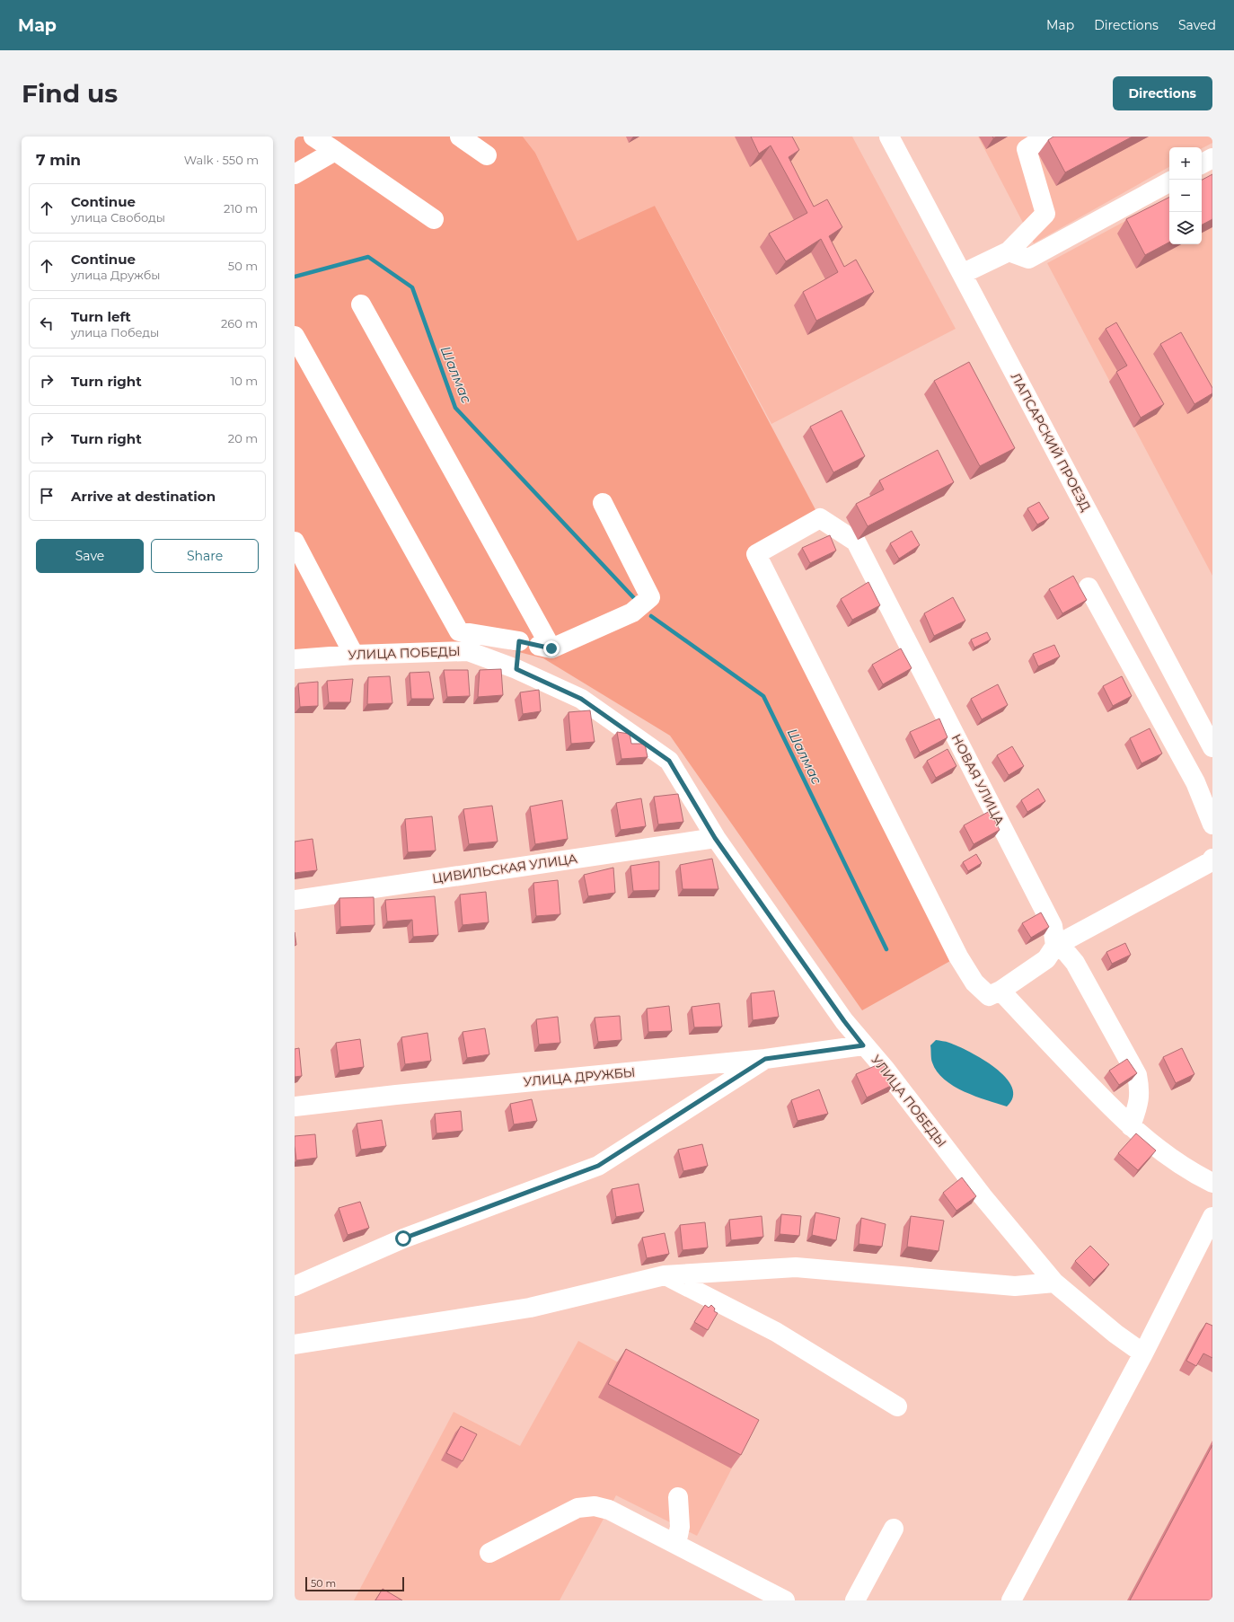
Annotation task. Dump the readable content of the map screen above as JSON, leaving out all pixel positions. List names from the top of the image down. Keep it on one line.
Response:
{"streets":{"street":["ЛАПСАРСКИЙ ПРОЕЗД","УЛИЦА ПОБЕДЫ","НОВАЯ УЛИЦА","ЦИВИЛЬСКАЯ УЛИЦА","УЛИЦА ДРУЖБЫ"]},"crossings":[["УЛИЦА ПОБЕДЫ","ЦИВИЛЬСКАЯ УЛИЦА"],["УЛИЦА ПОБЕДЫ","УЛИЦА ДРУЖБЫ"]],"water":["Шалмас"],"scale_bar":"50 m","page":{"header":"Map","nav":["Map","Directions","Saved"],"buttons":["Directions",["Save","Share"]],"title":"Find us","heading":["7 min","Walk · 550 m"],"map_buttons":["+","−"],"list":[["Continue","улица Свободы","210 m"],["Continue","улица Дружбы","50 m"],["Turn left","улица Победы","260 m"],["Turn right","10 m"],["Turn right","20 m"],"Arrive at destination"],"scale":"50 m"}}
